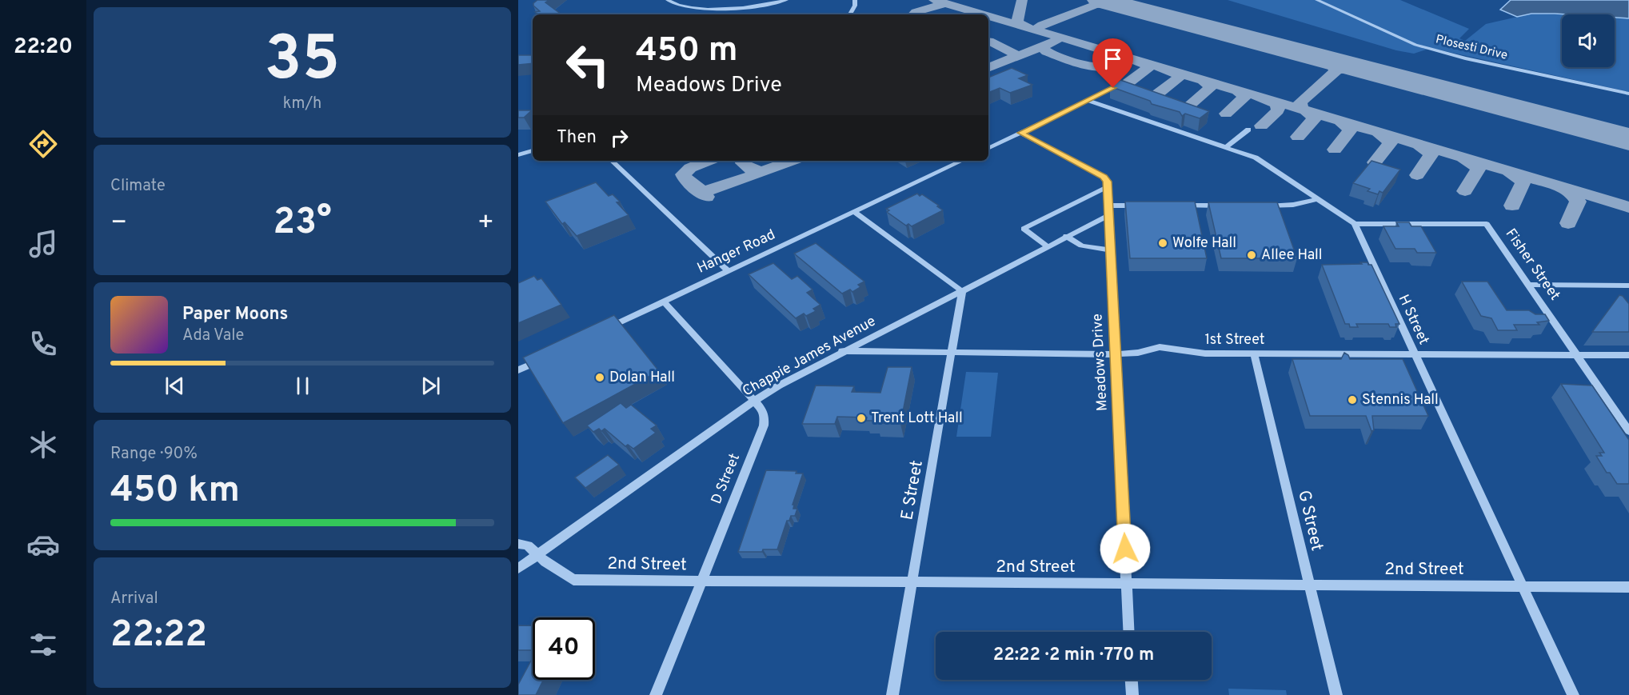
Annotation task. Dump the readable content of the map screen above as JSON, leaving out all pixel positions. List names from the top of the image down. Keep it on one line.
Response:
{"streets":{"street":["Plosesti Drive","Hanger Road","Fisher Street","H Street","1st Street","Chappie James Avenue","Meadows Drive","D Street","E Street","G Street","2nd Street"]},"crossings":[["Hanger Road","D Street"],["Fisher Street","H Street"],["Fisher Street","1st Street"],["H Street","1st Street"],["H Street","2nd Street"],["1st Street","Chappie James Avenue"],["1st Street","Meadows Drive"],["1st Street","E Street"],["1st Street","G Street"],["Chappie James Avenue","Meadows Drive"],["Chappie James Avenue","D Street"],["Chappie James Avenue","E Street"],["Chappie James Avenue","2nd Street"],["Meadows Drive","2nd Street"],["D Street","2nd Street"],["E Street","2nd Street"],["G Street","2nd Street"]],"places":["Wolfe Hall","Allee Hall","Dolan Hall","Stennis Hall","Trent Lott Hall"],"page":{"tabs":"22:20","tile":[["35","km/h"],"Climate",["Range · 90%","450 km"],["Arrival","22:22"]],"turn":["450 m","Meadows Drive"],"then":"Then","heat":["−","23°","+"],"song":["Paper Moons","Ada Vale"],"limit":"40","trip":"22:22 · 2 min · 770 m"}}
